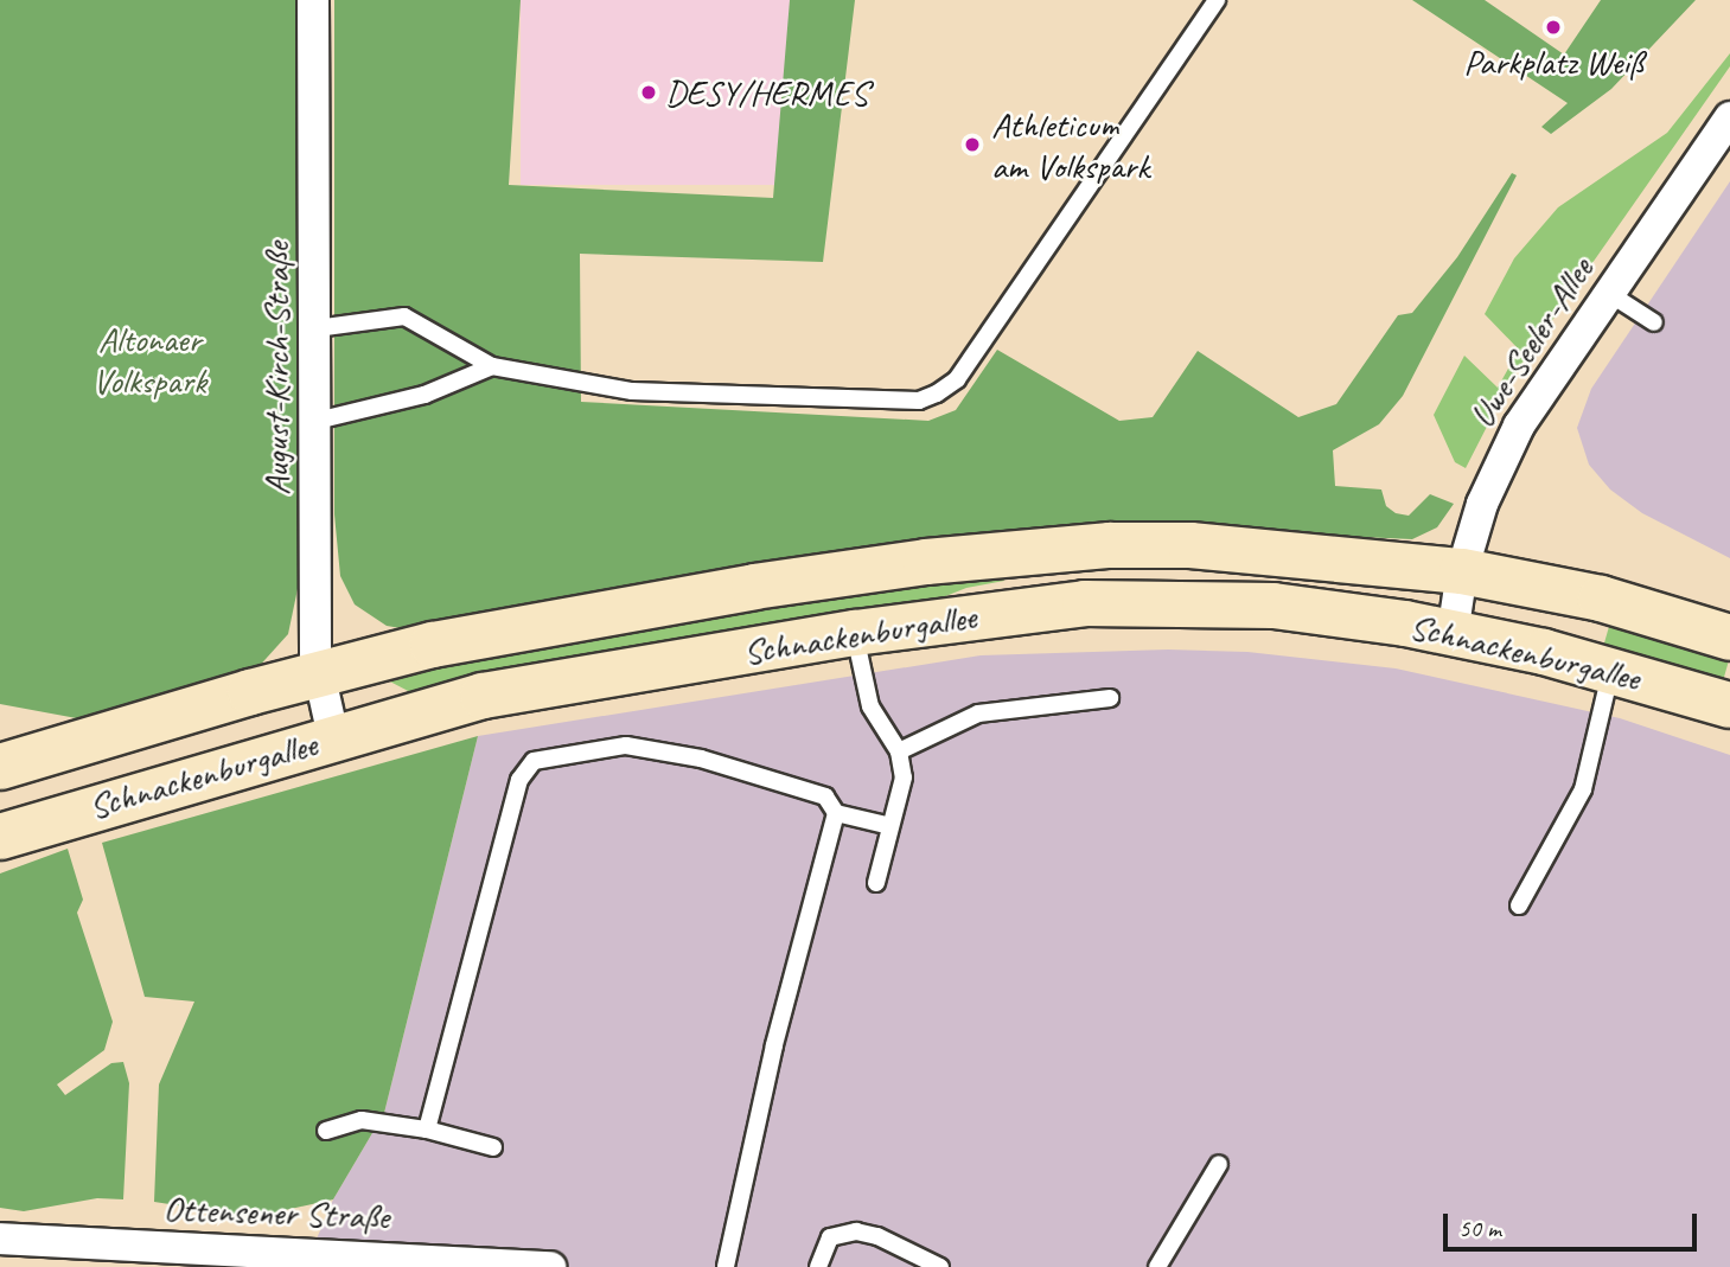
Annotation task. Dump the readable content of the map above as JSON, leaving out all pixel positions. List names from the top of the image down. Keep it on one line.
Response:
{"streets":{"main road":["Schnackenburgallee"],"street":["Uwe-Seeler-Allee","August-Kirch-Straße","Ottensener Straße"]},"crossings":[["Uwe-Seeler-Allee","Schnackenburgallee"],["August-Kirch-Straße","Schnackenburgallee"]],"parks":["Altonaer Volkspark"],"places":["Parkplatz Weiß","DESY/HERMES","Athleticum am Volkspark"],"scale_bar":"50 m"}
